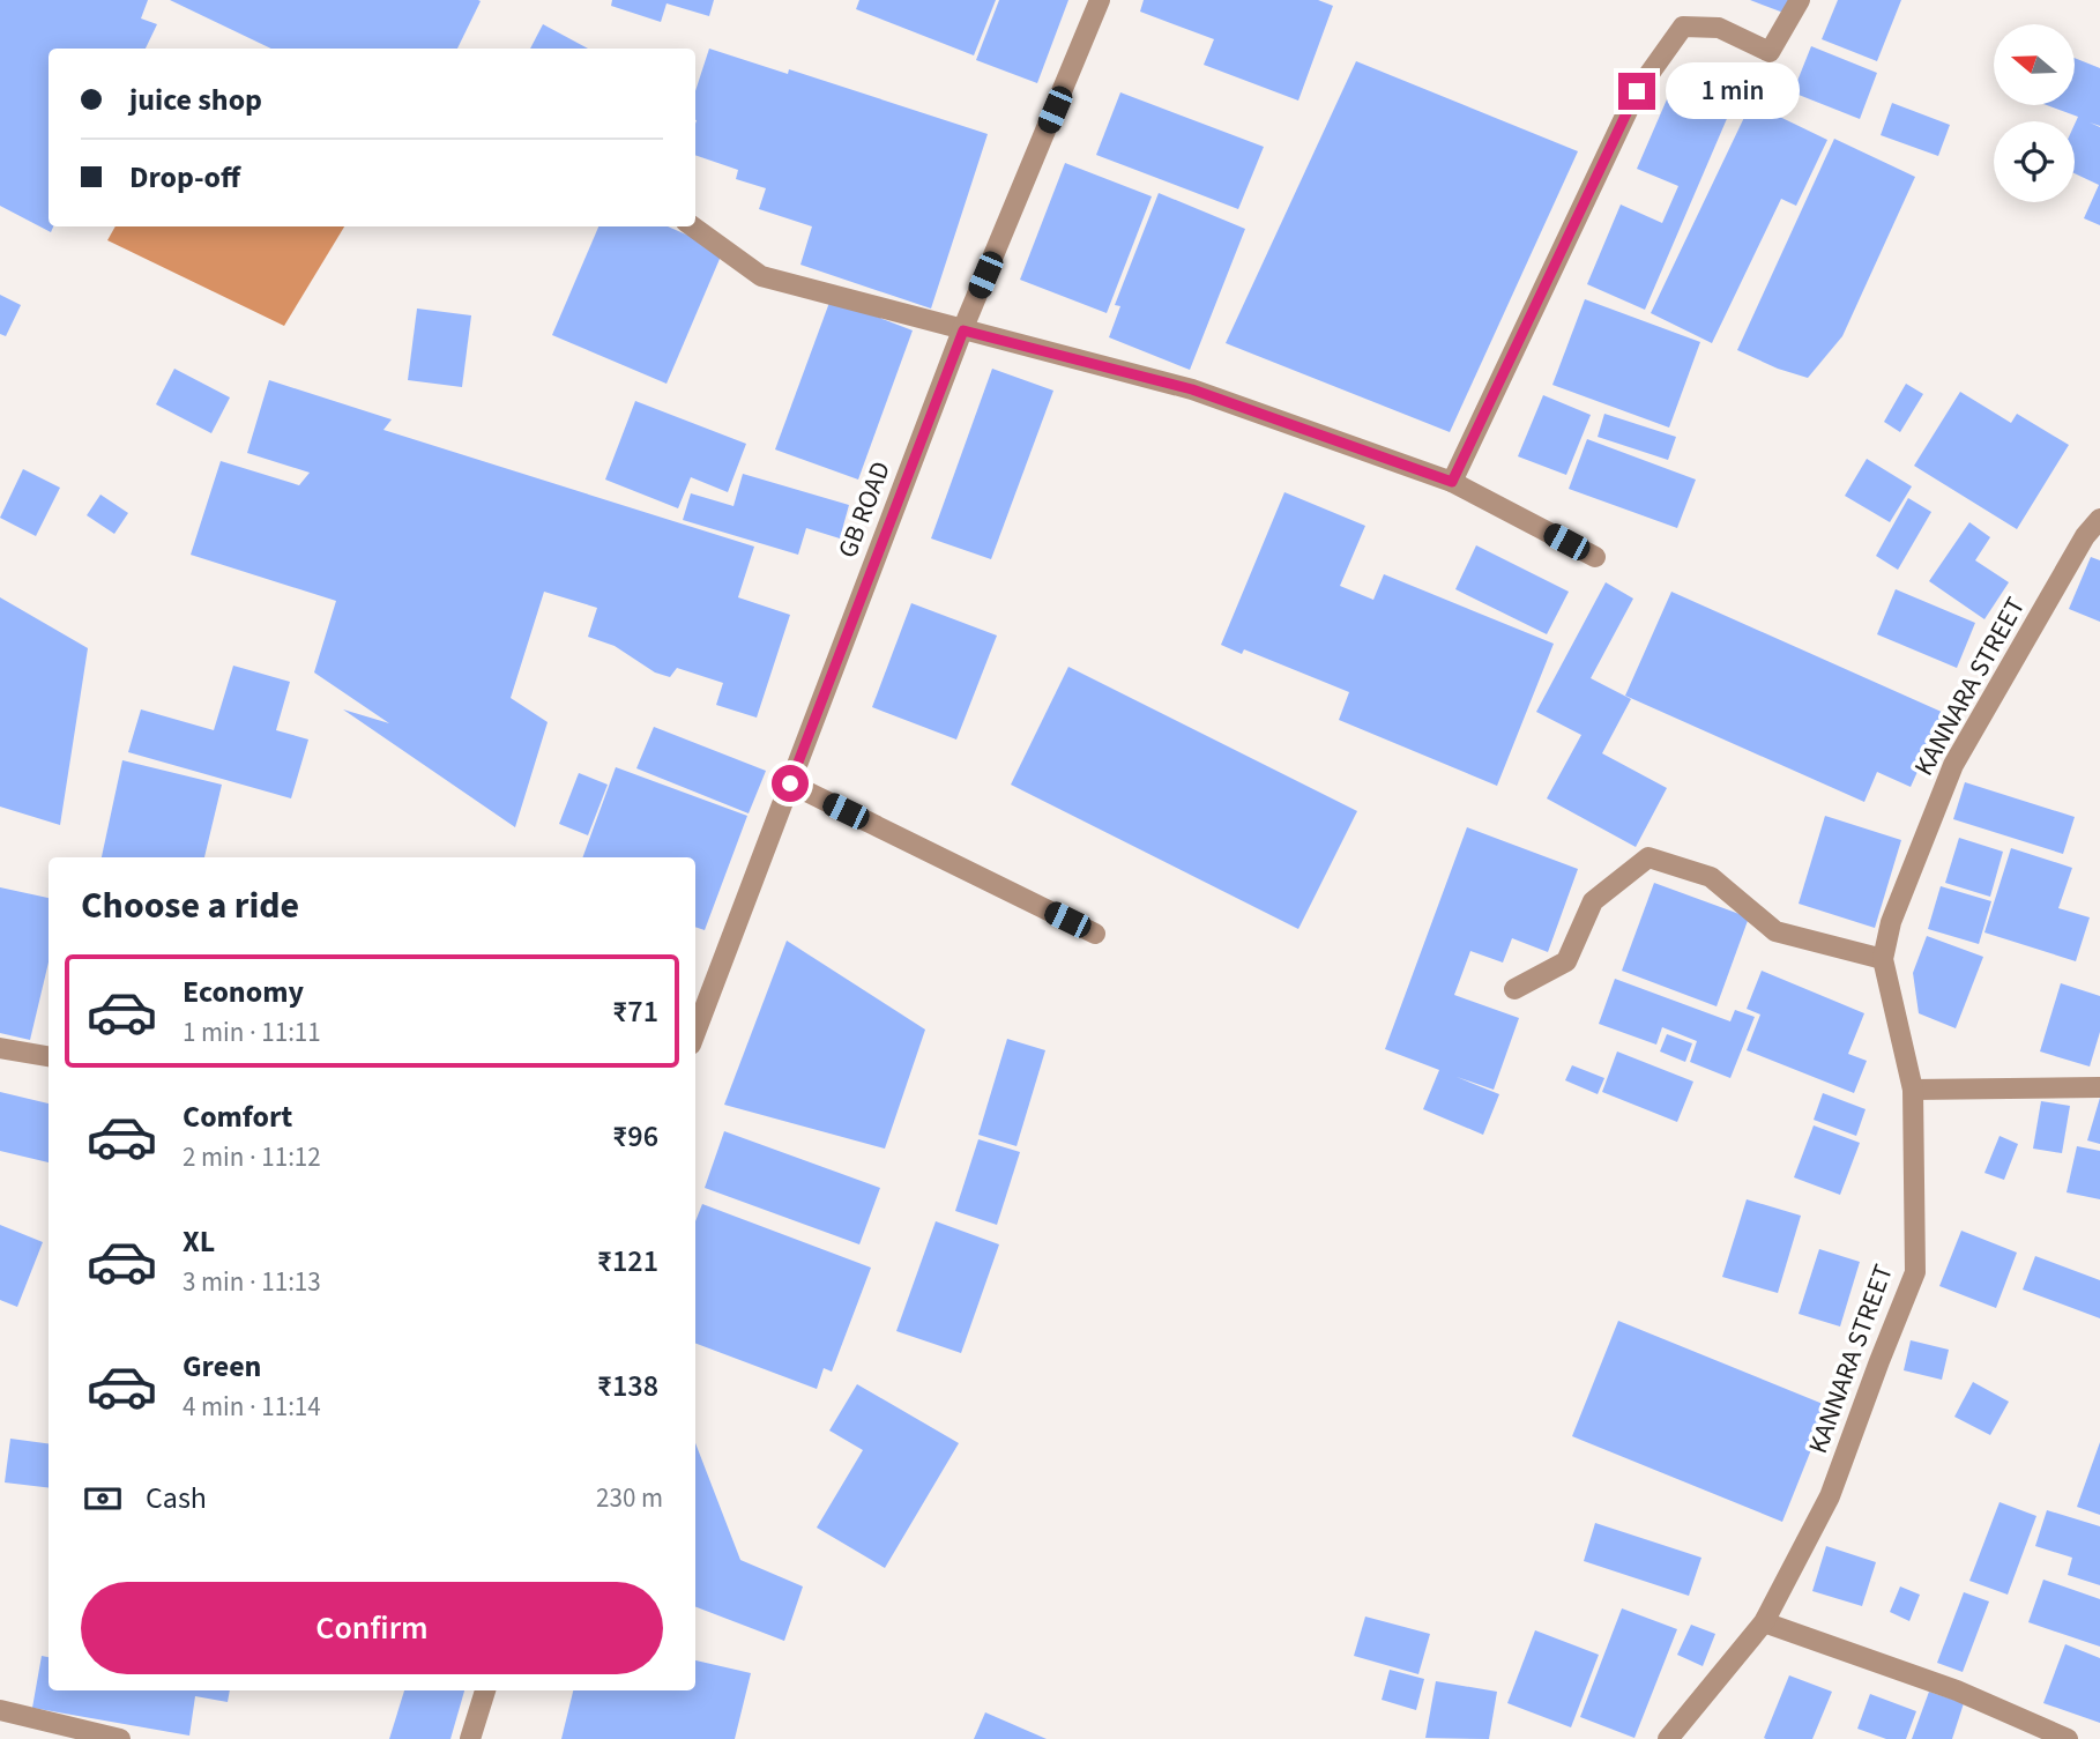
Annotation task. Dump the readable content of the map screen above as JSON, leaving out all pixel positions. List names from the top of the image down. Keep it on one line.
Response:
{"streets":{"street":["GB ROAD","KANNARA STREET"]},"north":"left","page":{"banner":["juice shop","Drop-off"],"bubble":"1 min","heading":"Choose a ride","list":[{"name":"Economy","note":"1 min · 11:11","value":"₹71"},{"name":"Comfort","note":"2 min · 11:12","value":"₹96"},{"name":"XL","note":"3 min · 11:13","value":"₹121"},{"name":"Green","note":"4 min · 11:14","value":"₹138"}],"pay":["Cash","230 m"],"buttons":"Confirm"}}
